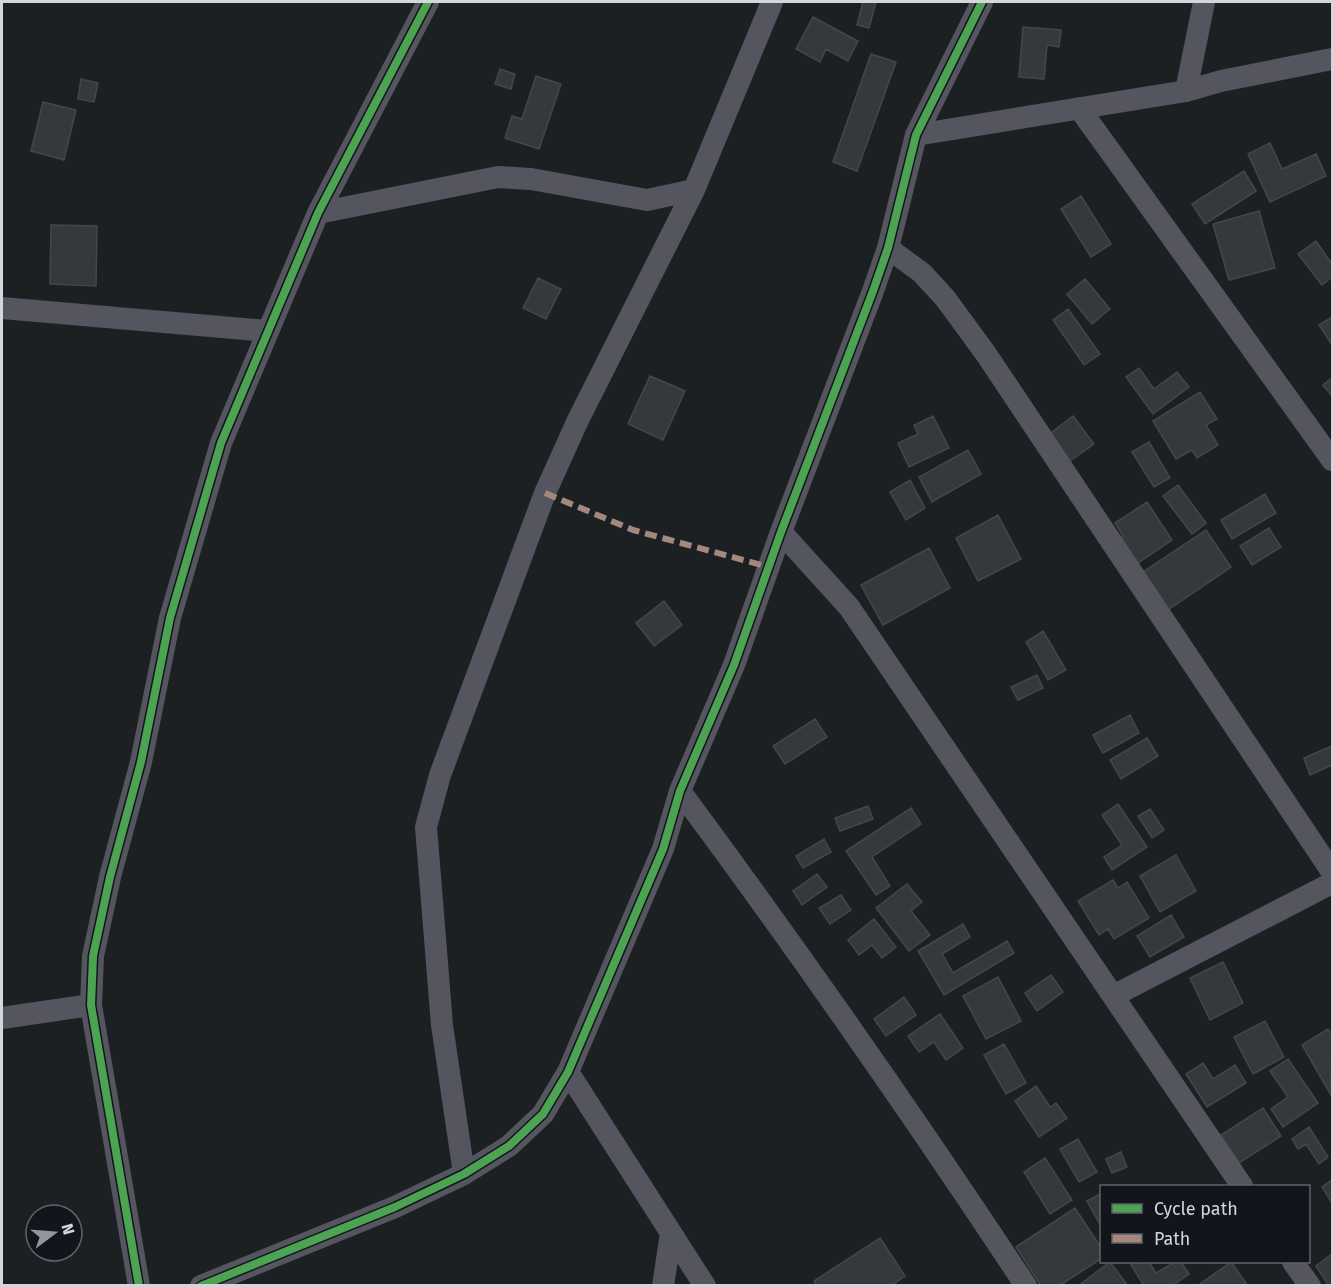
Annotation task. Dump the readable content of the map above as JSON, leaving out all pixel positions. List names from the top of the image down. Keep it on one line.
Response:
{"legend":["Cycle path","Path"],"north":"right"}
